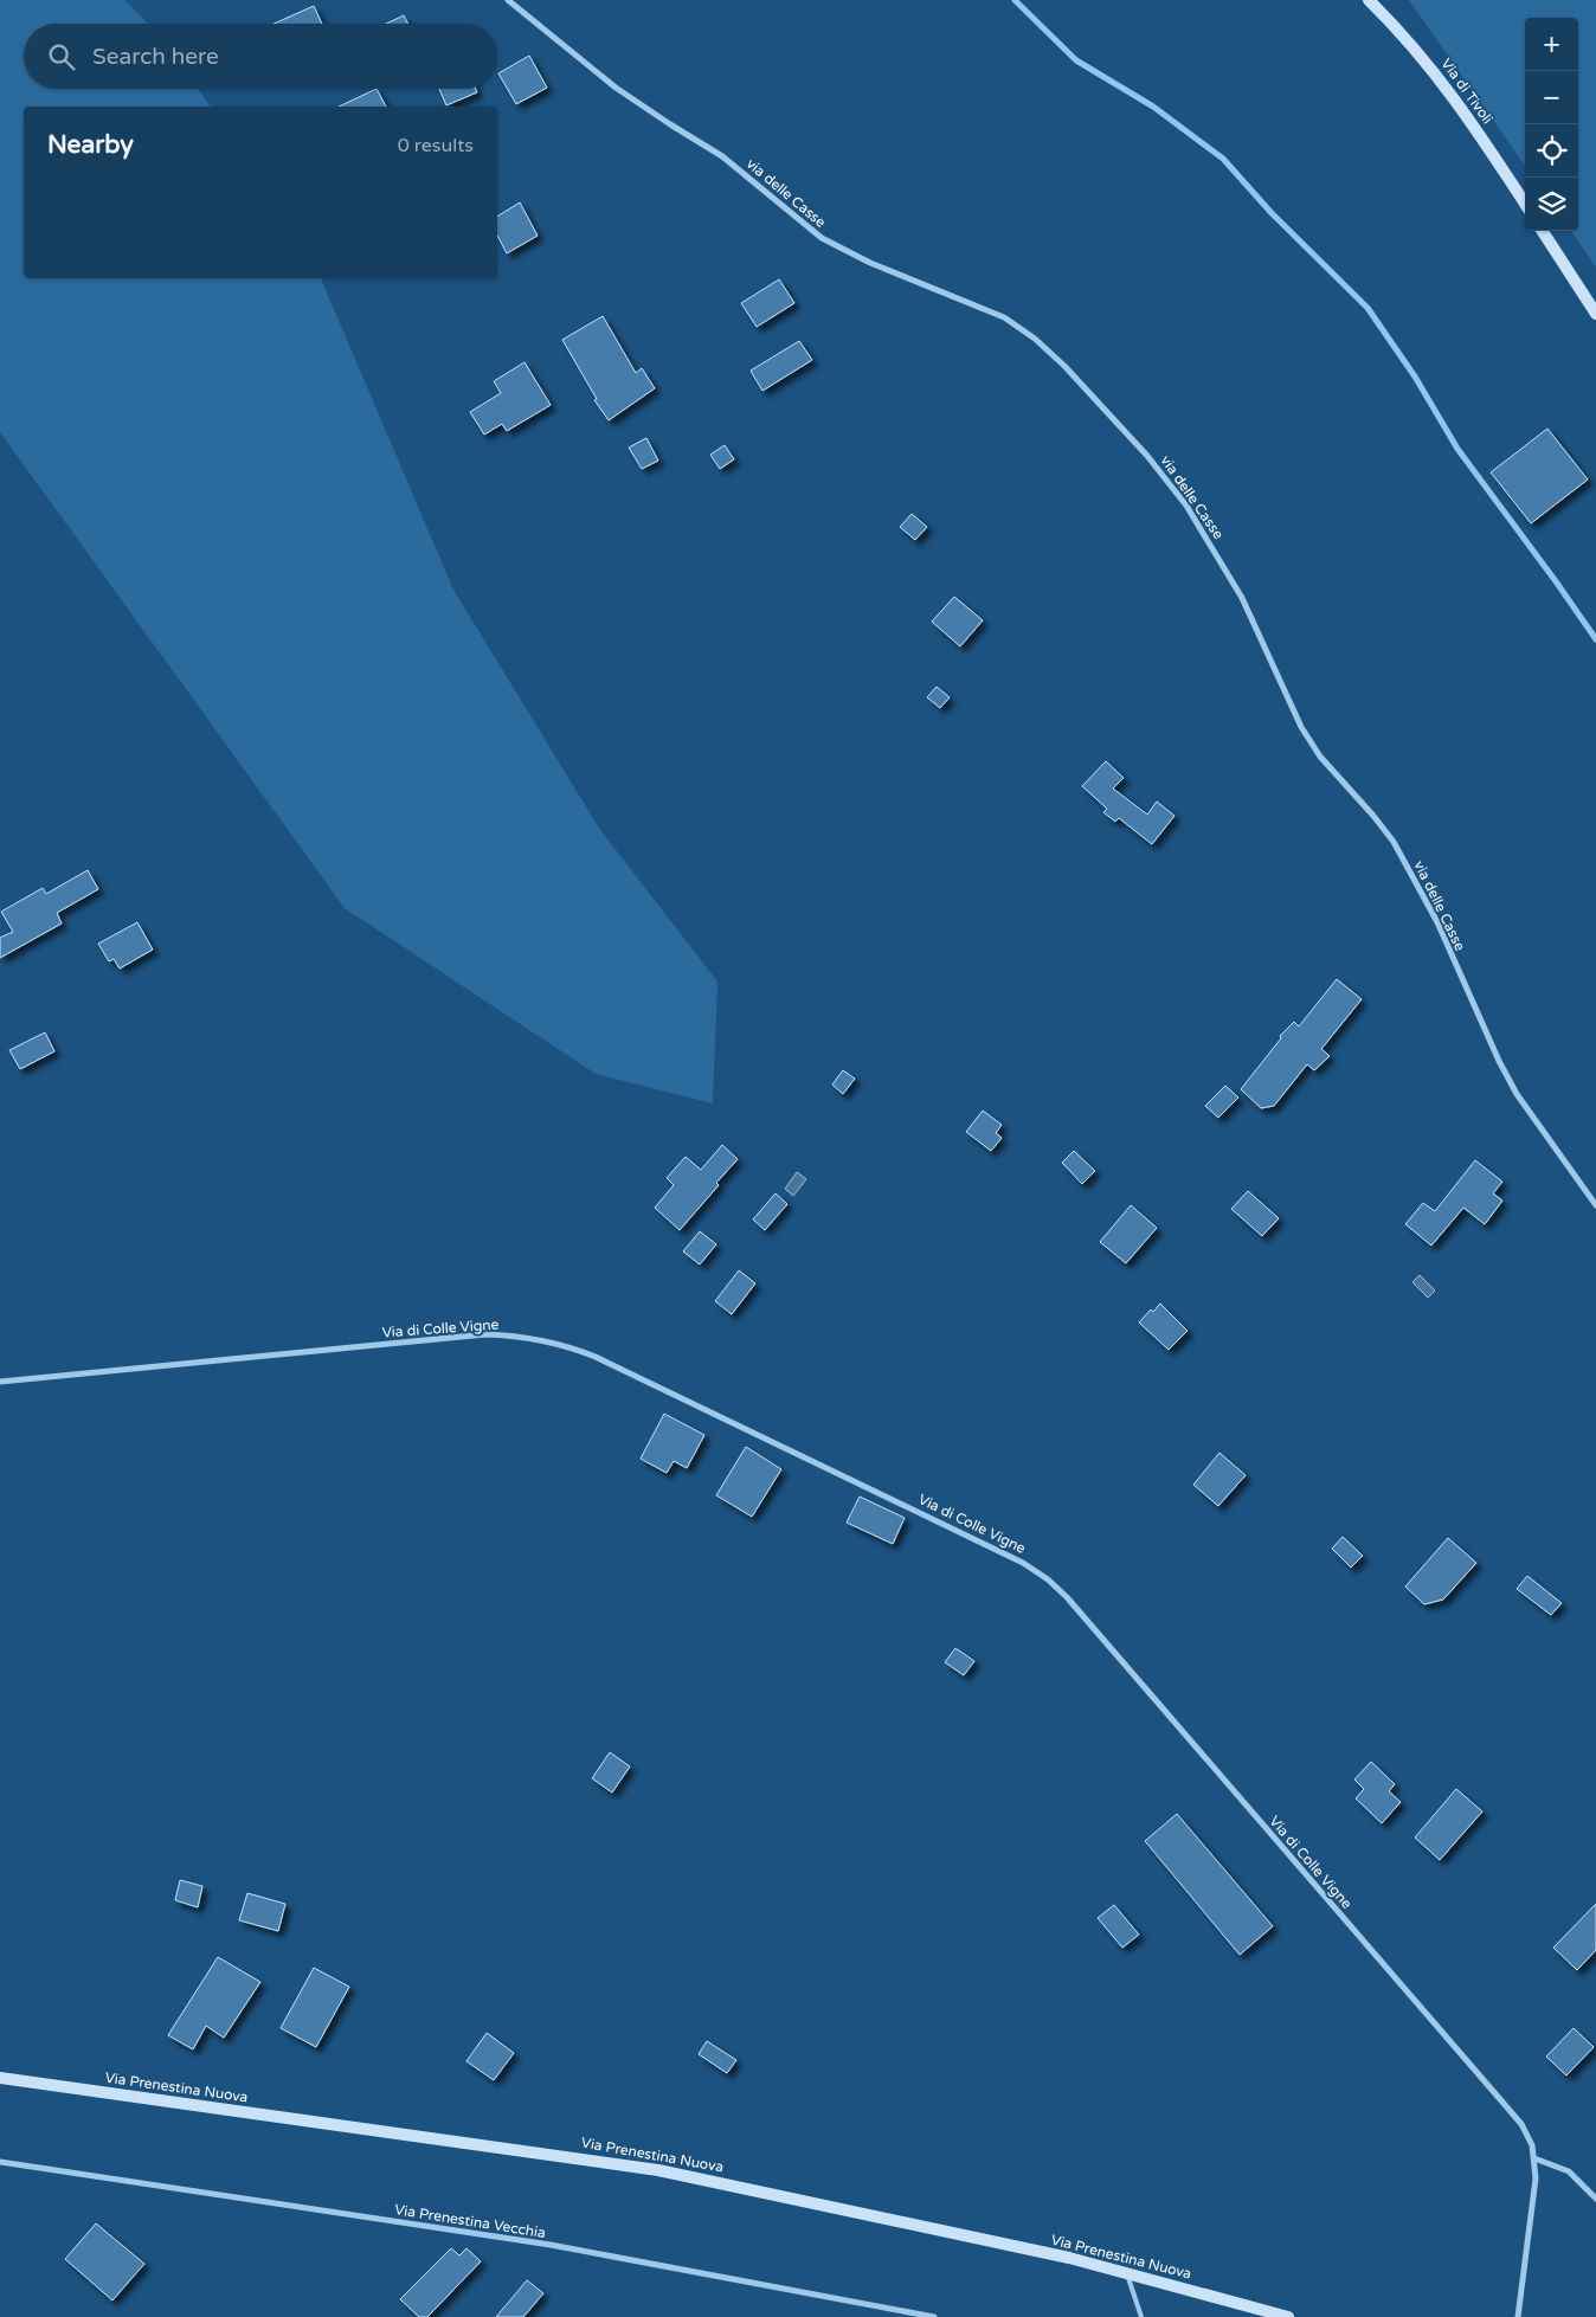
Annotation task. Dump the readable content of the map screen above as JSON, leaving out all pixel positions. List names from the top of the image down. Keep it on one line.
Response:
{"streets":{"main road":["Via di Tivoli","Via Prenestina Nuova"],"street":["via delle Casse","Via di Colle Vigne","Via Prenestina Vecchia"]},"page":{"map_buttons":["+","−"],"search":"Search here","heading":["Nearby","0 results"]}}
